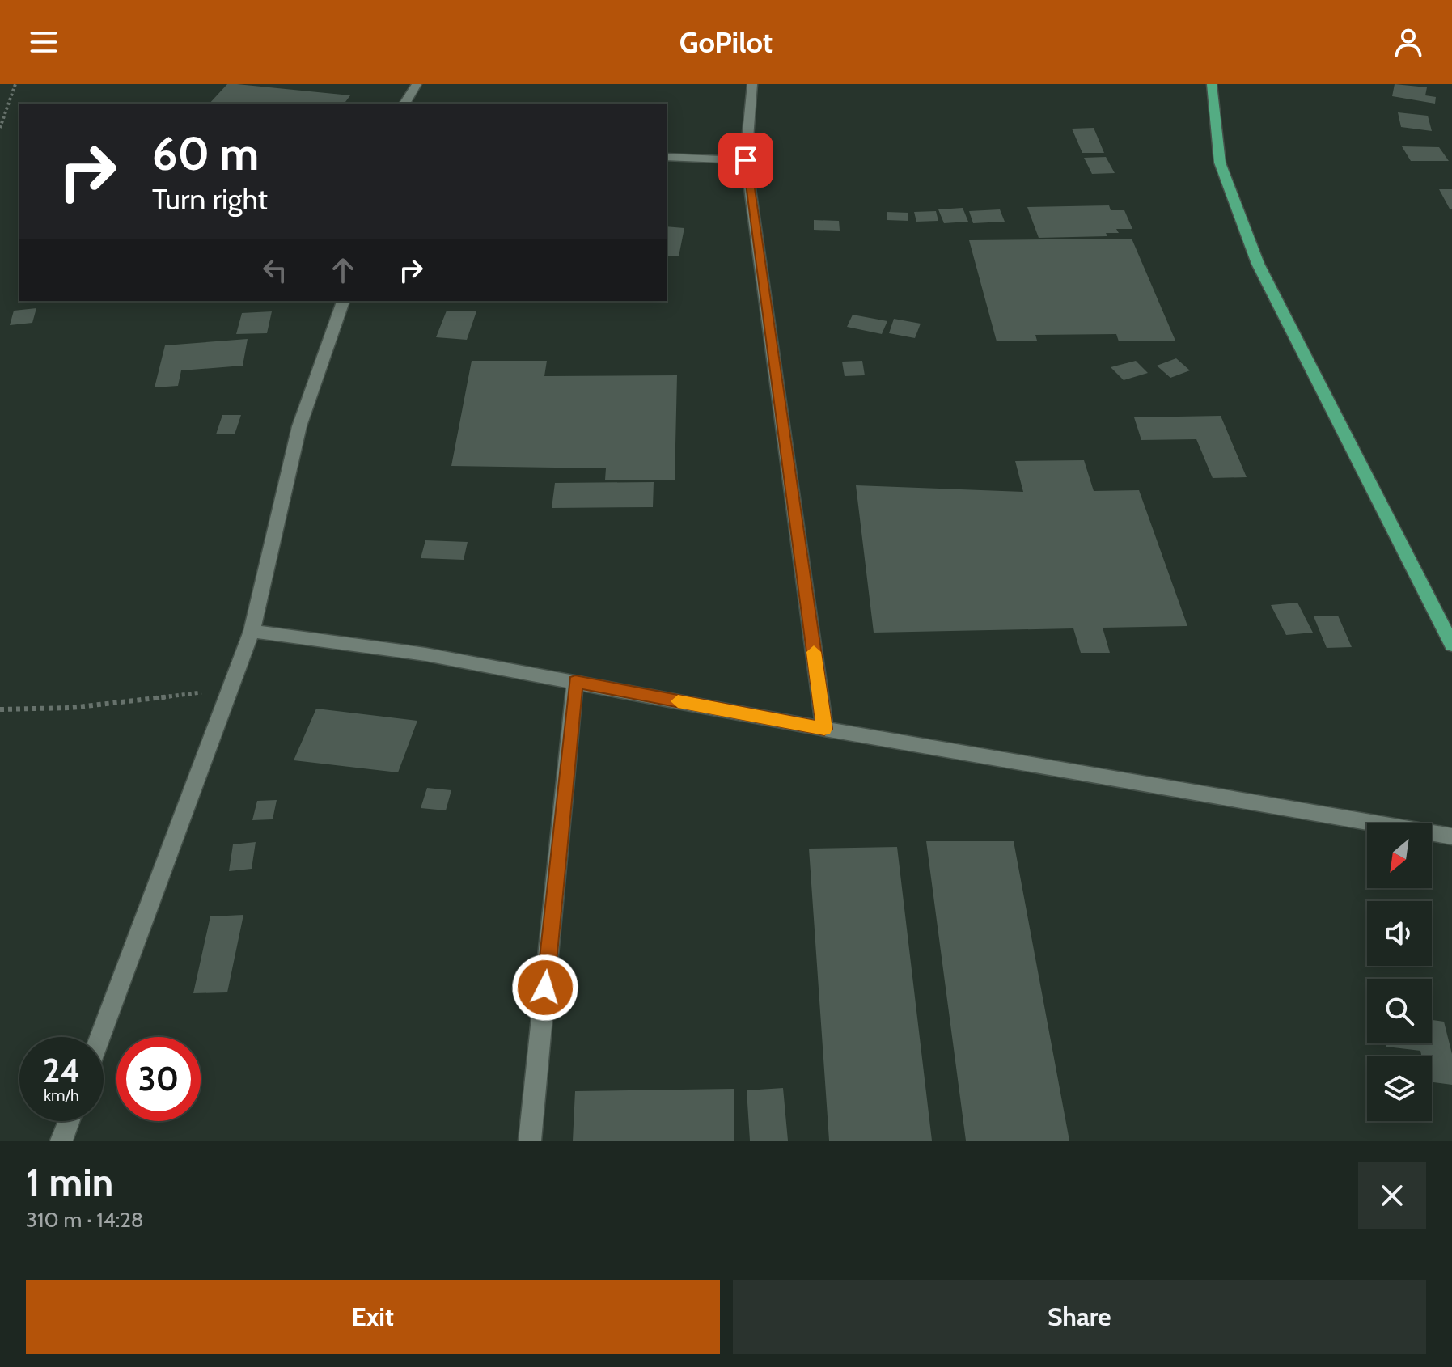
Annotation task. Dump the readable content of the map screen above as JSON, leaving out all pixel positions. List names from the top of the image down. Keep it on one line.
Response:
{"north":"bottom left","page":{"header":"GoPilot","turn":["60 m","Turn right"],"speed":"24 km/h","limit":"30","heading":["1 min","310 m · 14:28"],"buttons":["Exit","Share"]}}
